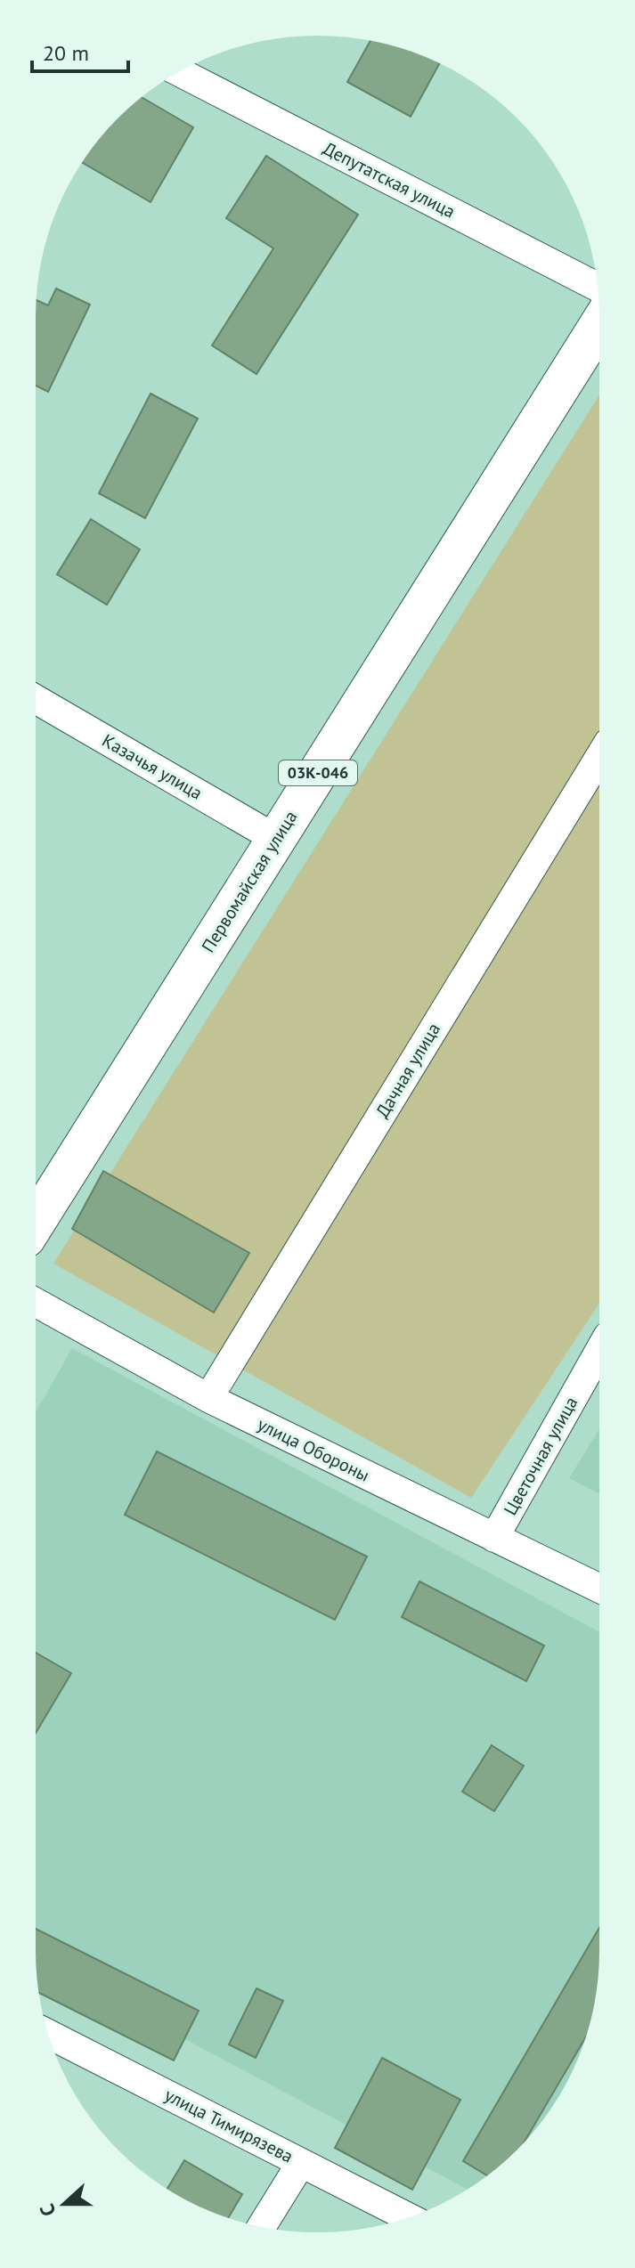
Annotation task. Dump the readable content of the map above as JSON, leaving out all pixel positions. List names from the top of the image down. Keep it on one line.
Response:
{"streets":{"main road":["03К-046","Первомайская улица"],"street":["Депутатская улица","Казачья улица","Дачная улица","улица Обороны","Цветочная улица","улица Тимирязева"]},"crossings":[["Казачья улица","Первомайская улица"],["Дачная улица","улица Обороны"],["улица Обороны","Цветочная улица"]],"scale_bar":"20 m","north":"left"}
